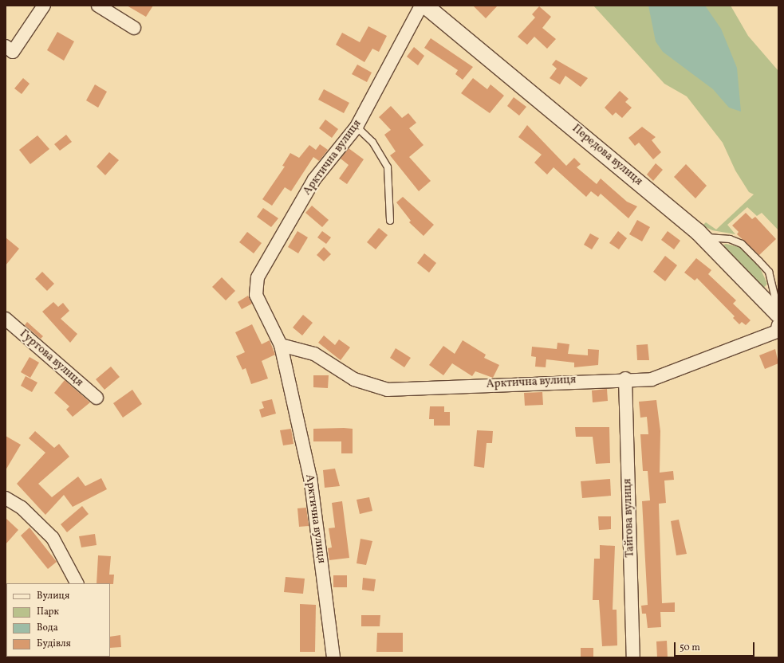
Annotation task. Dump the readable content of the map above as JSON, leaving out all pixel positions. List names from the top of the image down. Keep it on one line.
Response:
{"streets":{"street":["Передова вулиця","Арктична вулиця","Гуртова вулиця","Тайгова вулиця"]},"crossings":[["Арктична вулиця","Тайгова вулиця"]],"legend":["Вулиця","Парк","Вода","Будівля"],"scale_bar":"50 m"}
